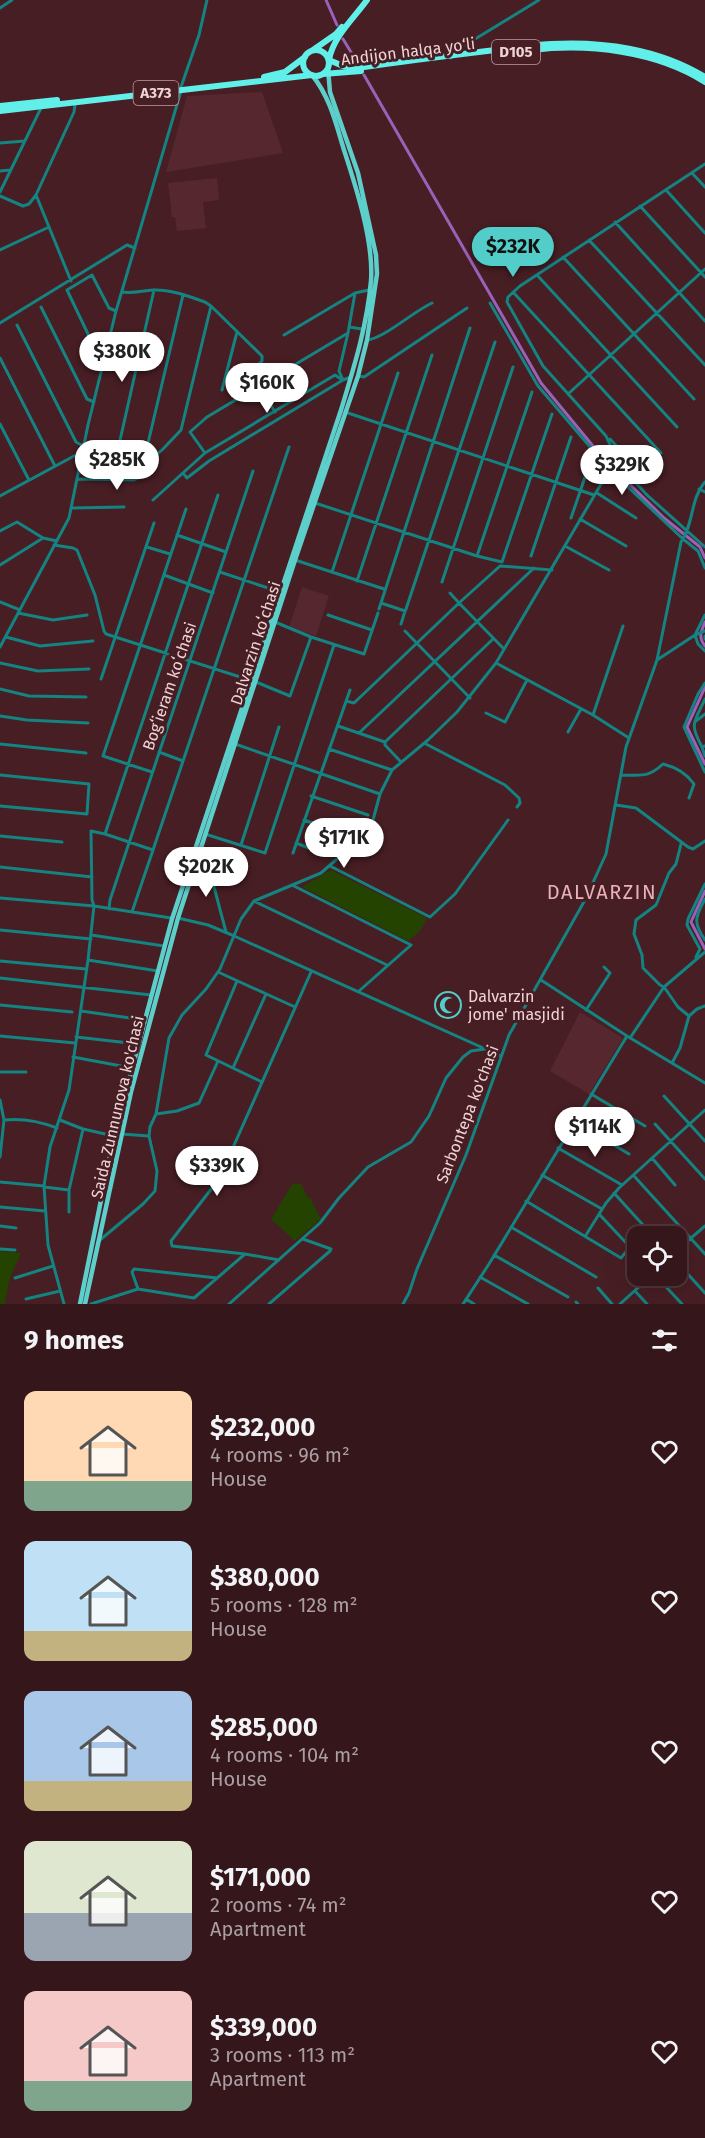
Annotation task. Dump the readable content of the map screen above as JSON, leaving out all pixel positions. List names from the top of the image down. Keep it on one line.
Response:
{"streets":{"highway":["Andijon halqa yo‘li","D105","A373"],"main road":["Dalvarzin koʻchasi","Saida Zunnunova ko'chasi"],"street":["Bogʻieram koʻchasi","Sarbontepa ko'chasi"]},"crossings":[["Andijon halqa yo‘li","A373"],["Dalvarzin koʻchasi","Saida Zunnunova ko'chasi"]],"districts":["DALVARZIN"],"places":{"mosque":["Dalvarzin jome' masjidi"]},"page":{"price":["$232K","$380K","$160K","$285K","$329K","$171K","$202K","$114K","$339K"],"heading":"9 homes","list":[{"name":"$232,000","note":"4 rooms · 96 m² · House"},{"name":"$380,000","note":"5 rooms · 128 m² · House"},{"name":"$285,000","note":"4 rooms · 104 m² · House"},{"name":"$171,000","note":"2 rooms · 74 m² · Apartment"},{"name":"$339,000","note":"3 rooms · 113 m² · Apartment"}]}}
